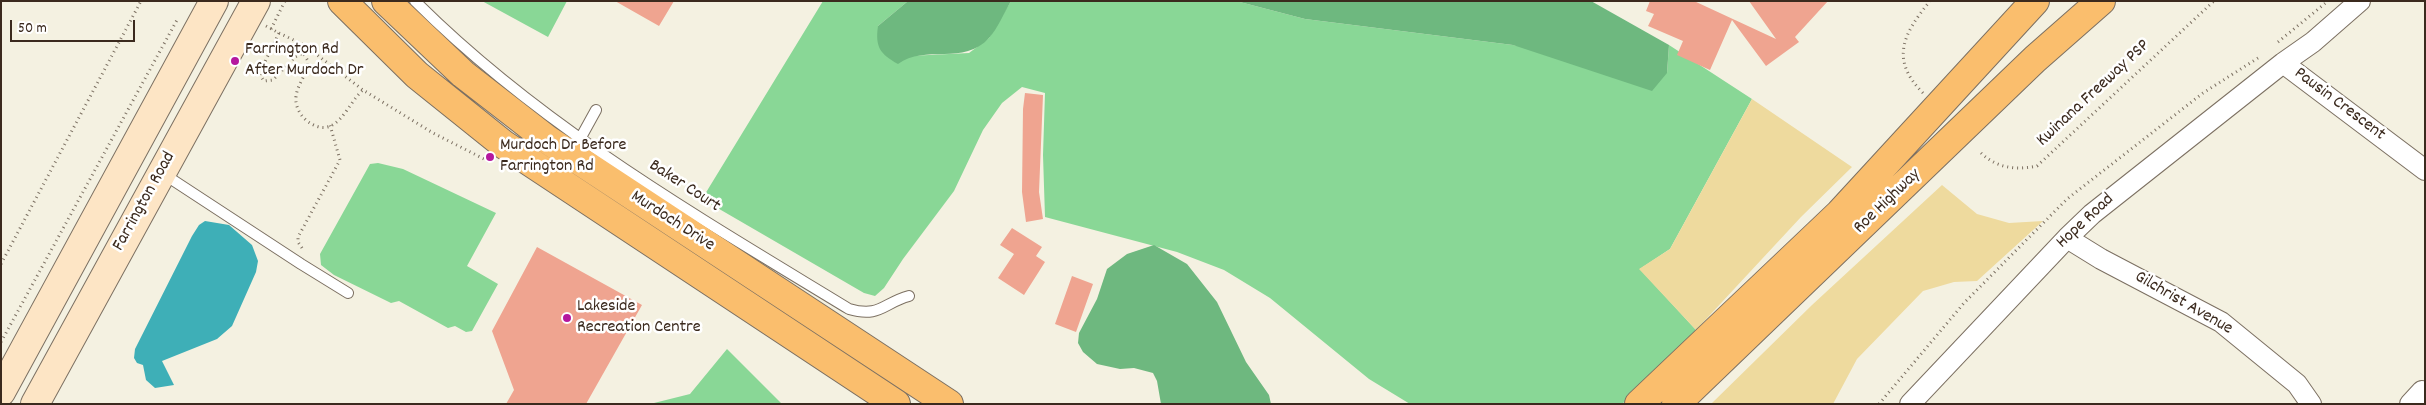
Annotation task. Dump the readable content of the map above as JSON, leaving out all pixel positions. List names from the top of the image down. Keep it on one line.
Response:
{"streets":{"main road":["Farrington Road","Roe Highway","Murdoch Drive"],"street":["Pausin Crescent","Hope Road","Gilchrist Avenue"],"lane":["Baker Court"],"path":["Kwinana Freeway PSP"]},"crossings":[["Pausin Crescent","Hope Road"],["Hope Road","Gilchrist Avenue"]],"places":["Farrington Rd After Murdoch Dr","Murdoch Dr Before Farrington Rd","Lakeside Recreation Centre"],"scale_bar":"50 m"}
